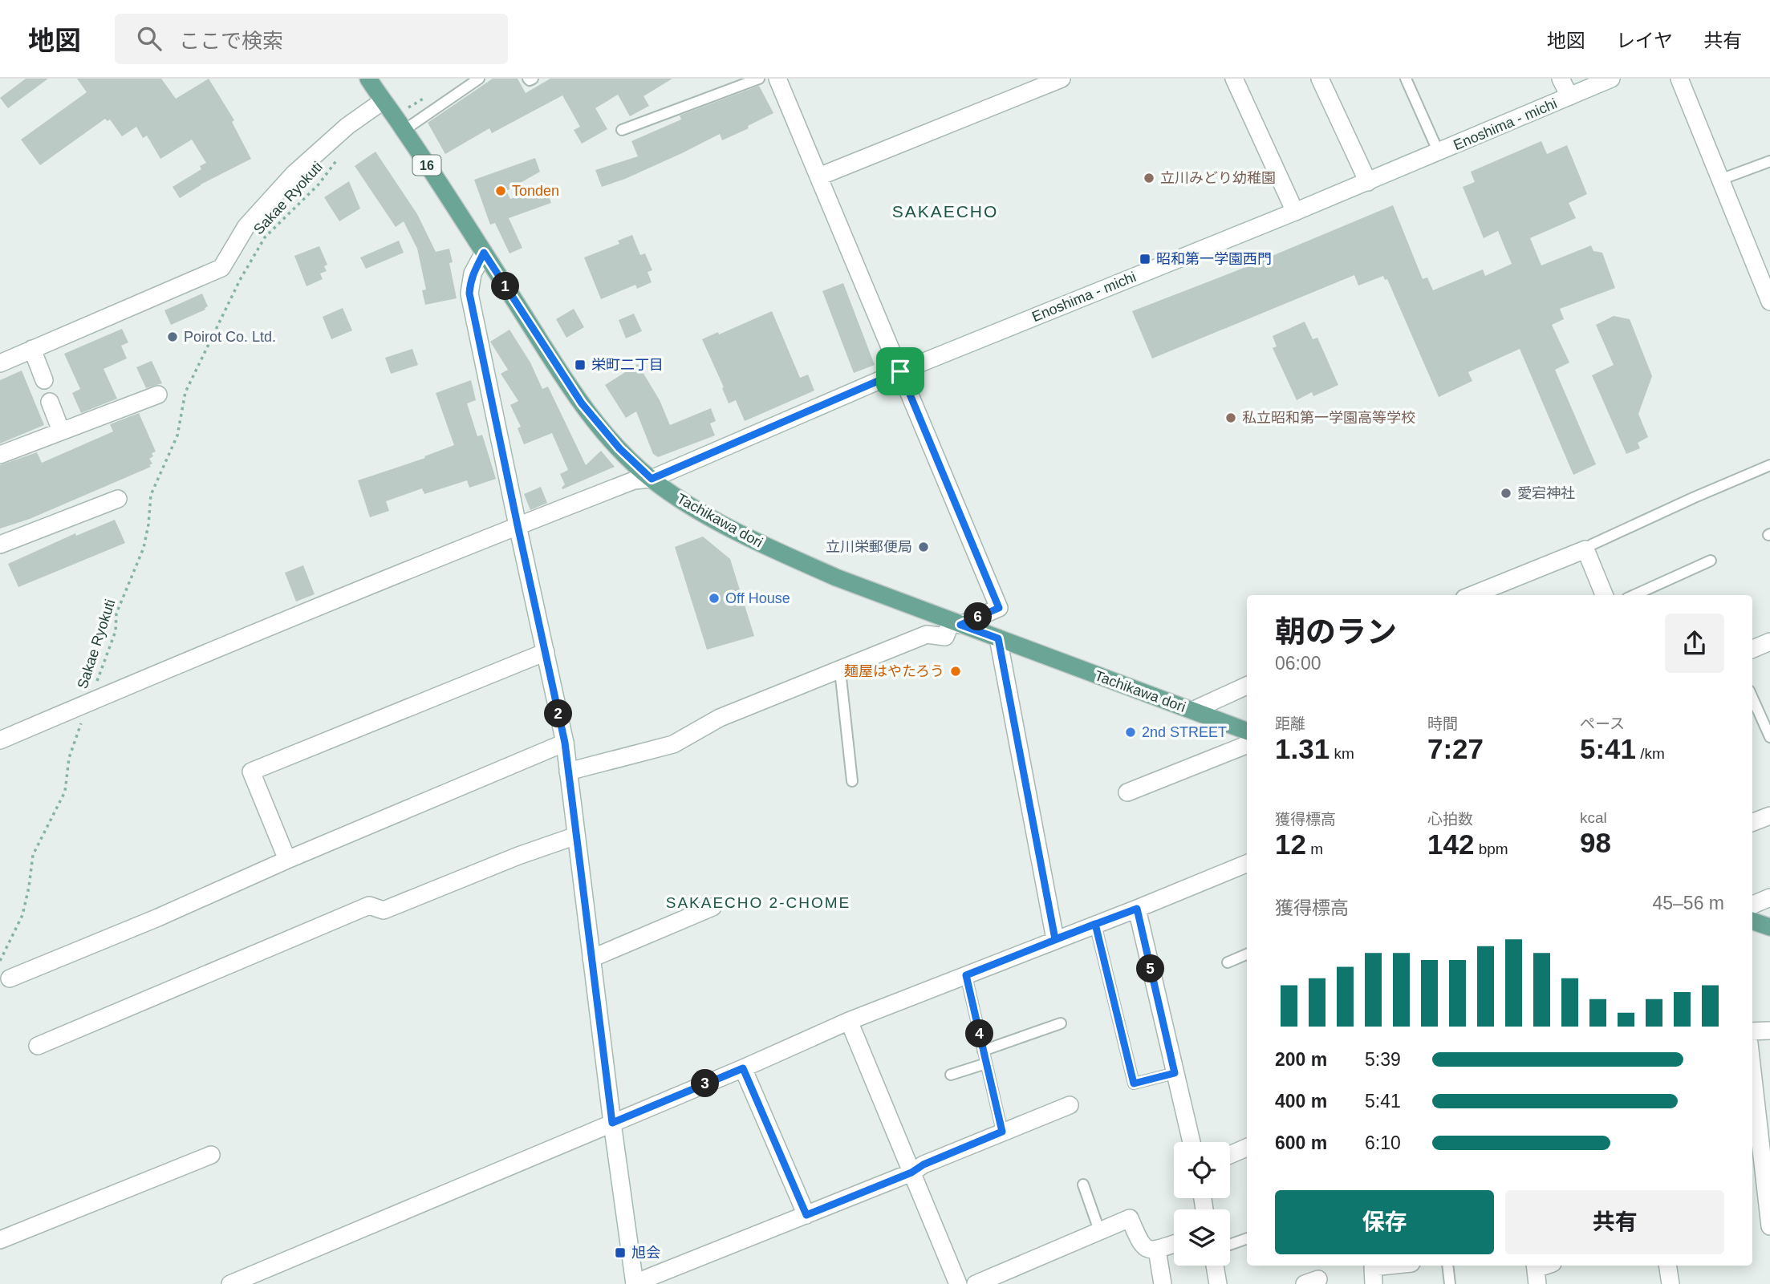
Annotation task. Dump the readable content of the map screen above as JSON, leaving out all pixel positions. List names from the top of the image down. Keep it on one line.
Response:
{"streets":{"main road":["16","Tachikawa dori"],"street":["Enoshima - michi"],"path":["Sakae Ryokuti"]},"crossings":[["Enoshima - michi","Sakae Ryokuti"],["Enoshima - michi","Tachikawa dori"]],"districts":["SAKAECHO","SAKAECHO 2-CHOME"],"places":{"other":["立川みどり幼稚園","Tonden","Poirot Co. Ltd.","私立昭和第一学園高等学校","愛宕神社","立川栄郵便局","Off House","麺屋はやたろう","2nd STREET"],"transit":["昭和第一学園西門","栄町二丁目","旭会"]},"page":{"header":"地図","search":"ここで検索","nav":["地図","レイヤ","共有"],"pins":["1","6","2","5","4","3"],"heading":["朝のラン","06:00"],"stats":[["距離","1.31 km"],["時間","7:27"],["ペース","5:41 /km"],["獲得標高","12 m"],["心拍数","142 bpm"],["kcal","98"]],"chart":["獲得標高","45–56 m"],"list":[{"name":"200 m","note":"5:39"},{"name":"400 m","note":"5:41"},{"name":"600 m","note":"6:10"}],"buttons":["保存","共有"]}}
